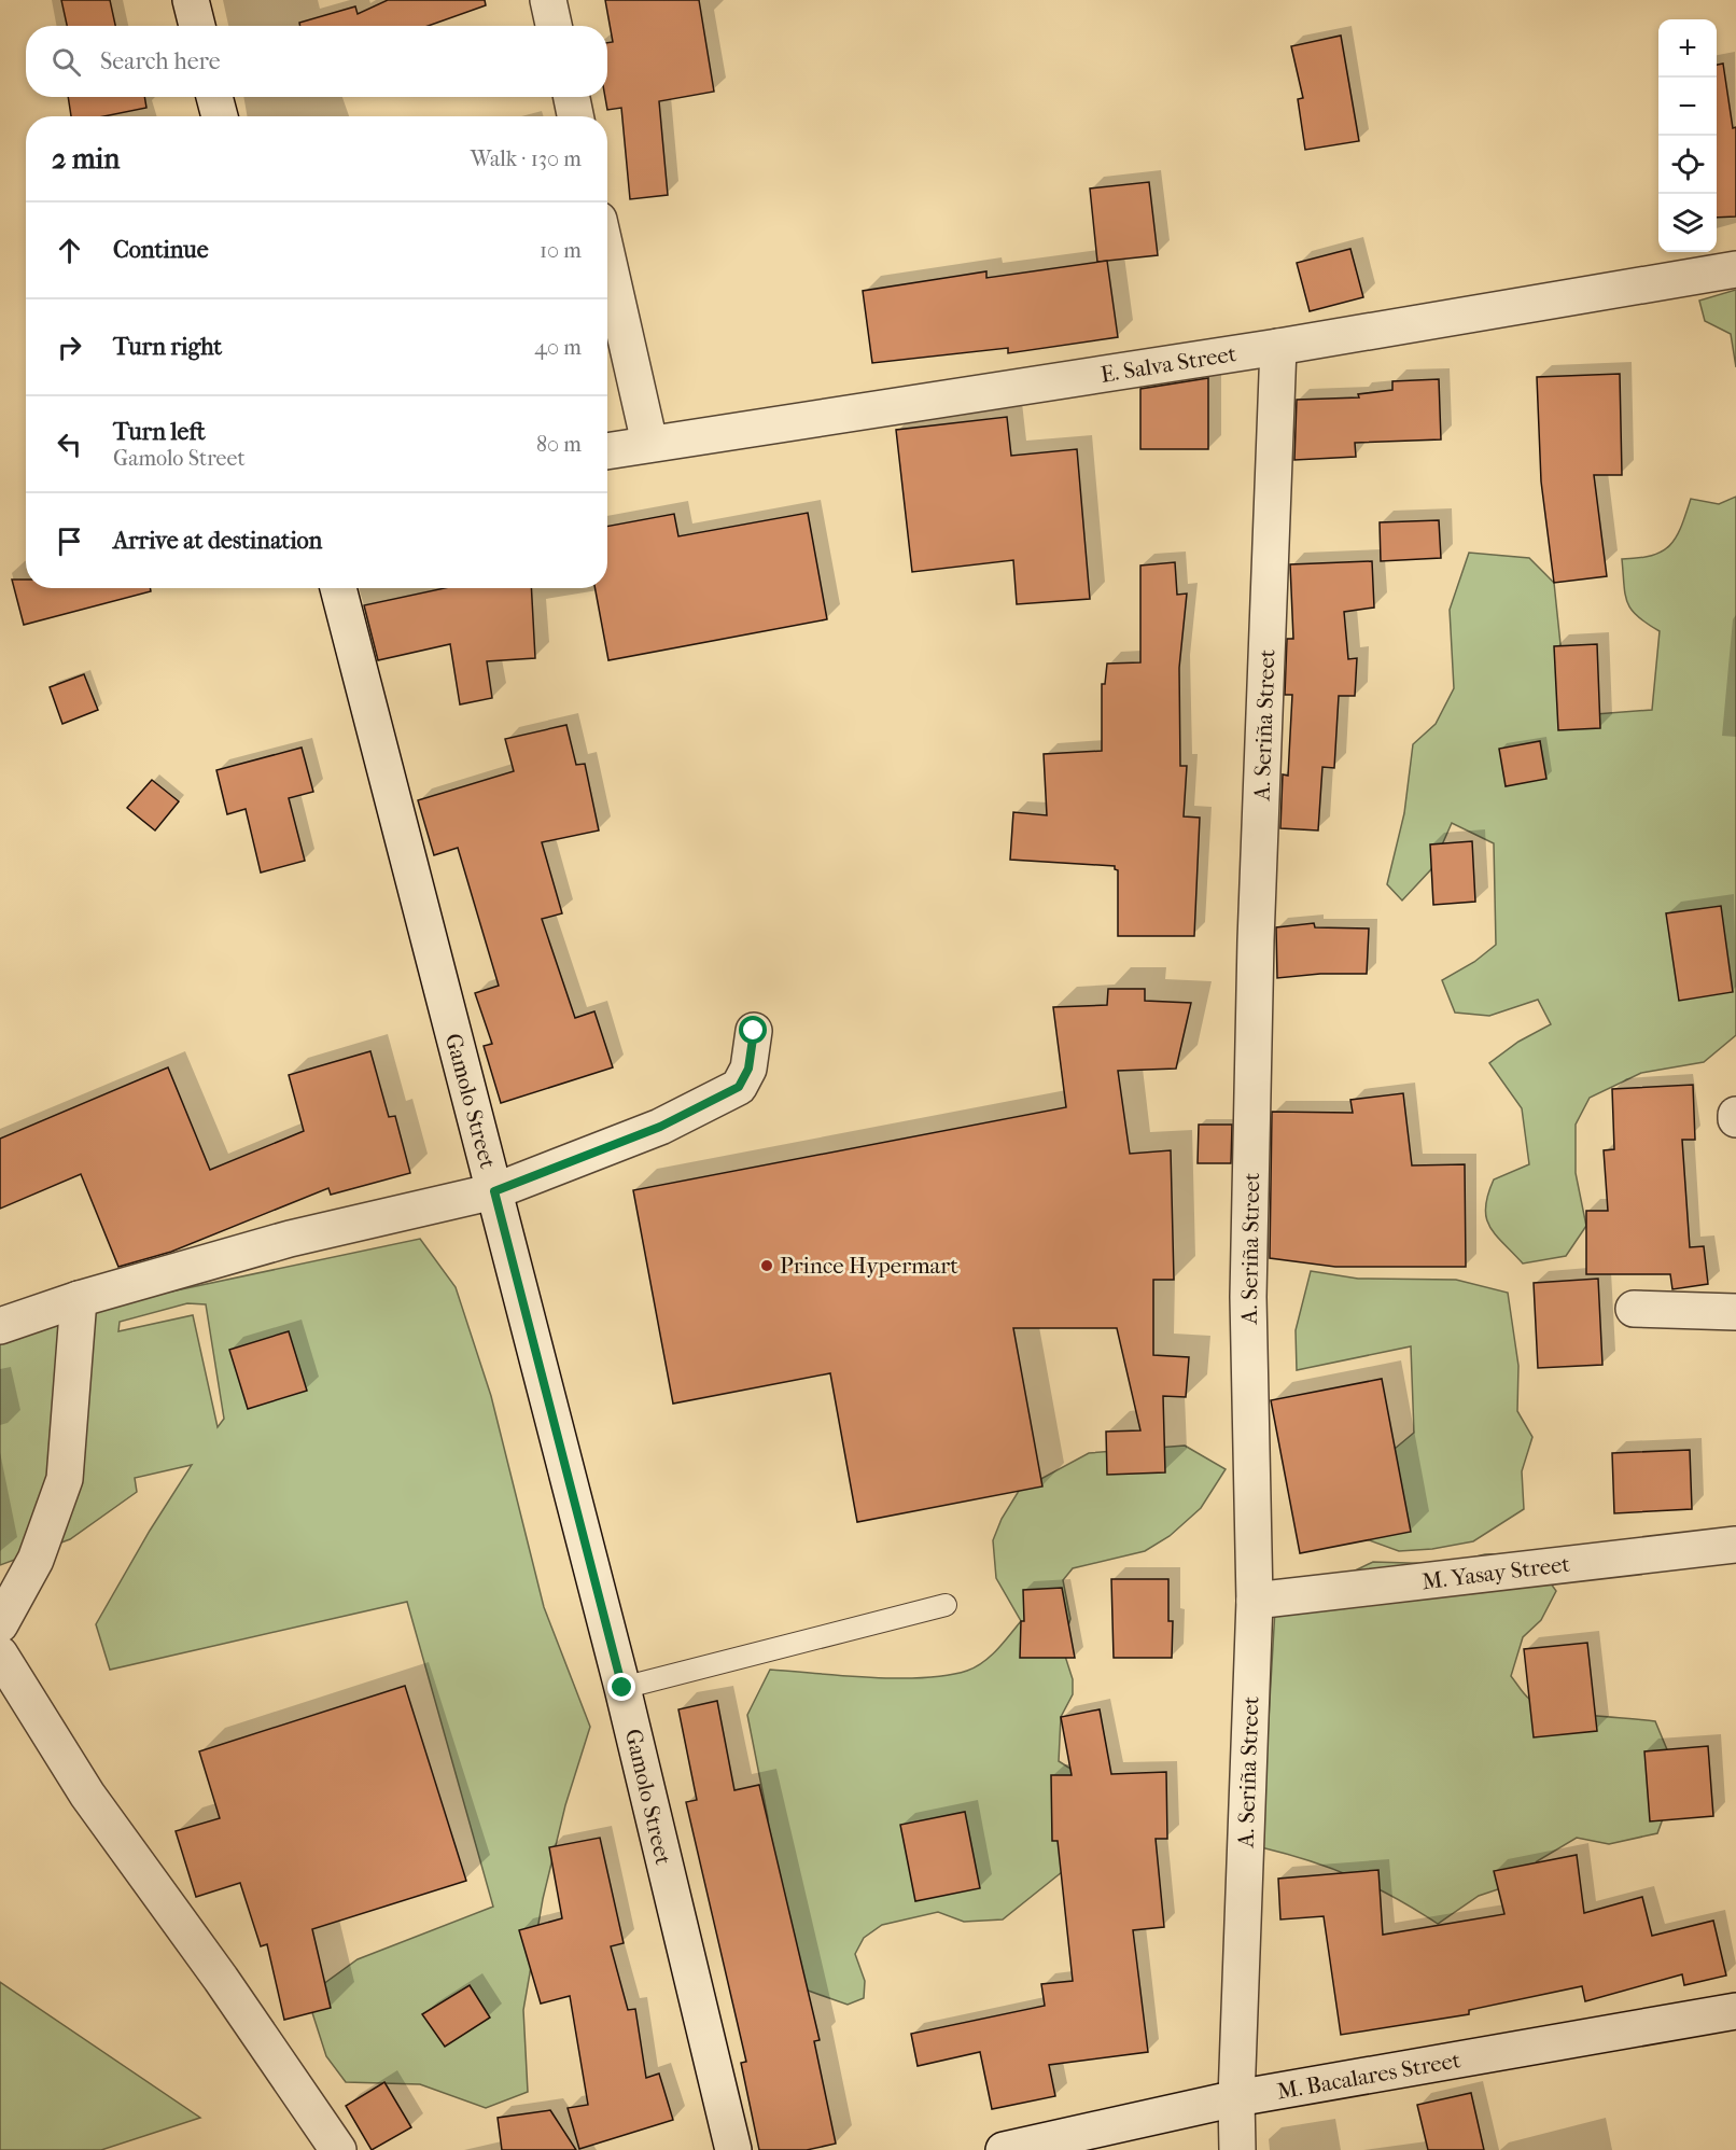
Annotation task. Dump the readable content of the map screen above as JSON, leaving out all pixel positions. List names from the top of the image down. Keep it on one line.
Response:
{"streets":{"street":["E. Salva Street","A. Seriña Street","Gamolo Street","M. Yasay Street","M. Bacalares Street"]},"crossings":[["E. Salva Street","A. Seriña Street"],["A. Seriña Street","M. Yasay Street"],["A. Seriña Street","M. Bacalares Street"]],"places":["Prince Hypermart"],"page":{"map_buttons":["+","−"],"search":"Search here","heading":["2 min","Walk · 130 m"],"list":[["Continue","10 m"],["Turn right","40 m"],["Turn left","Gamolo Street","80 m"],"Arrive at destination"]}}
